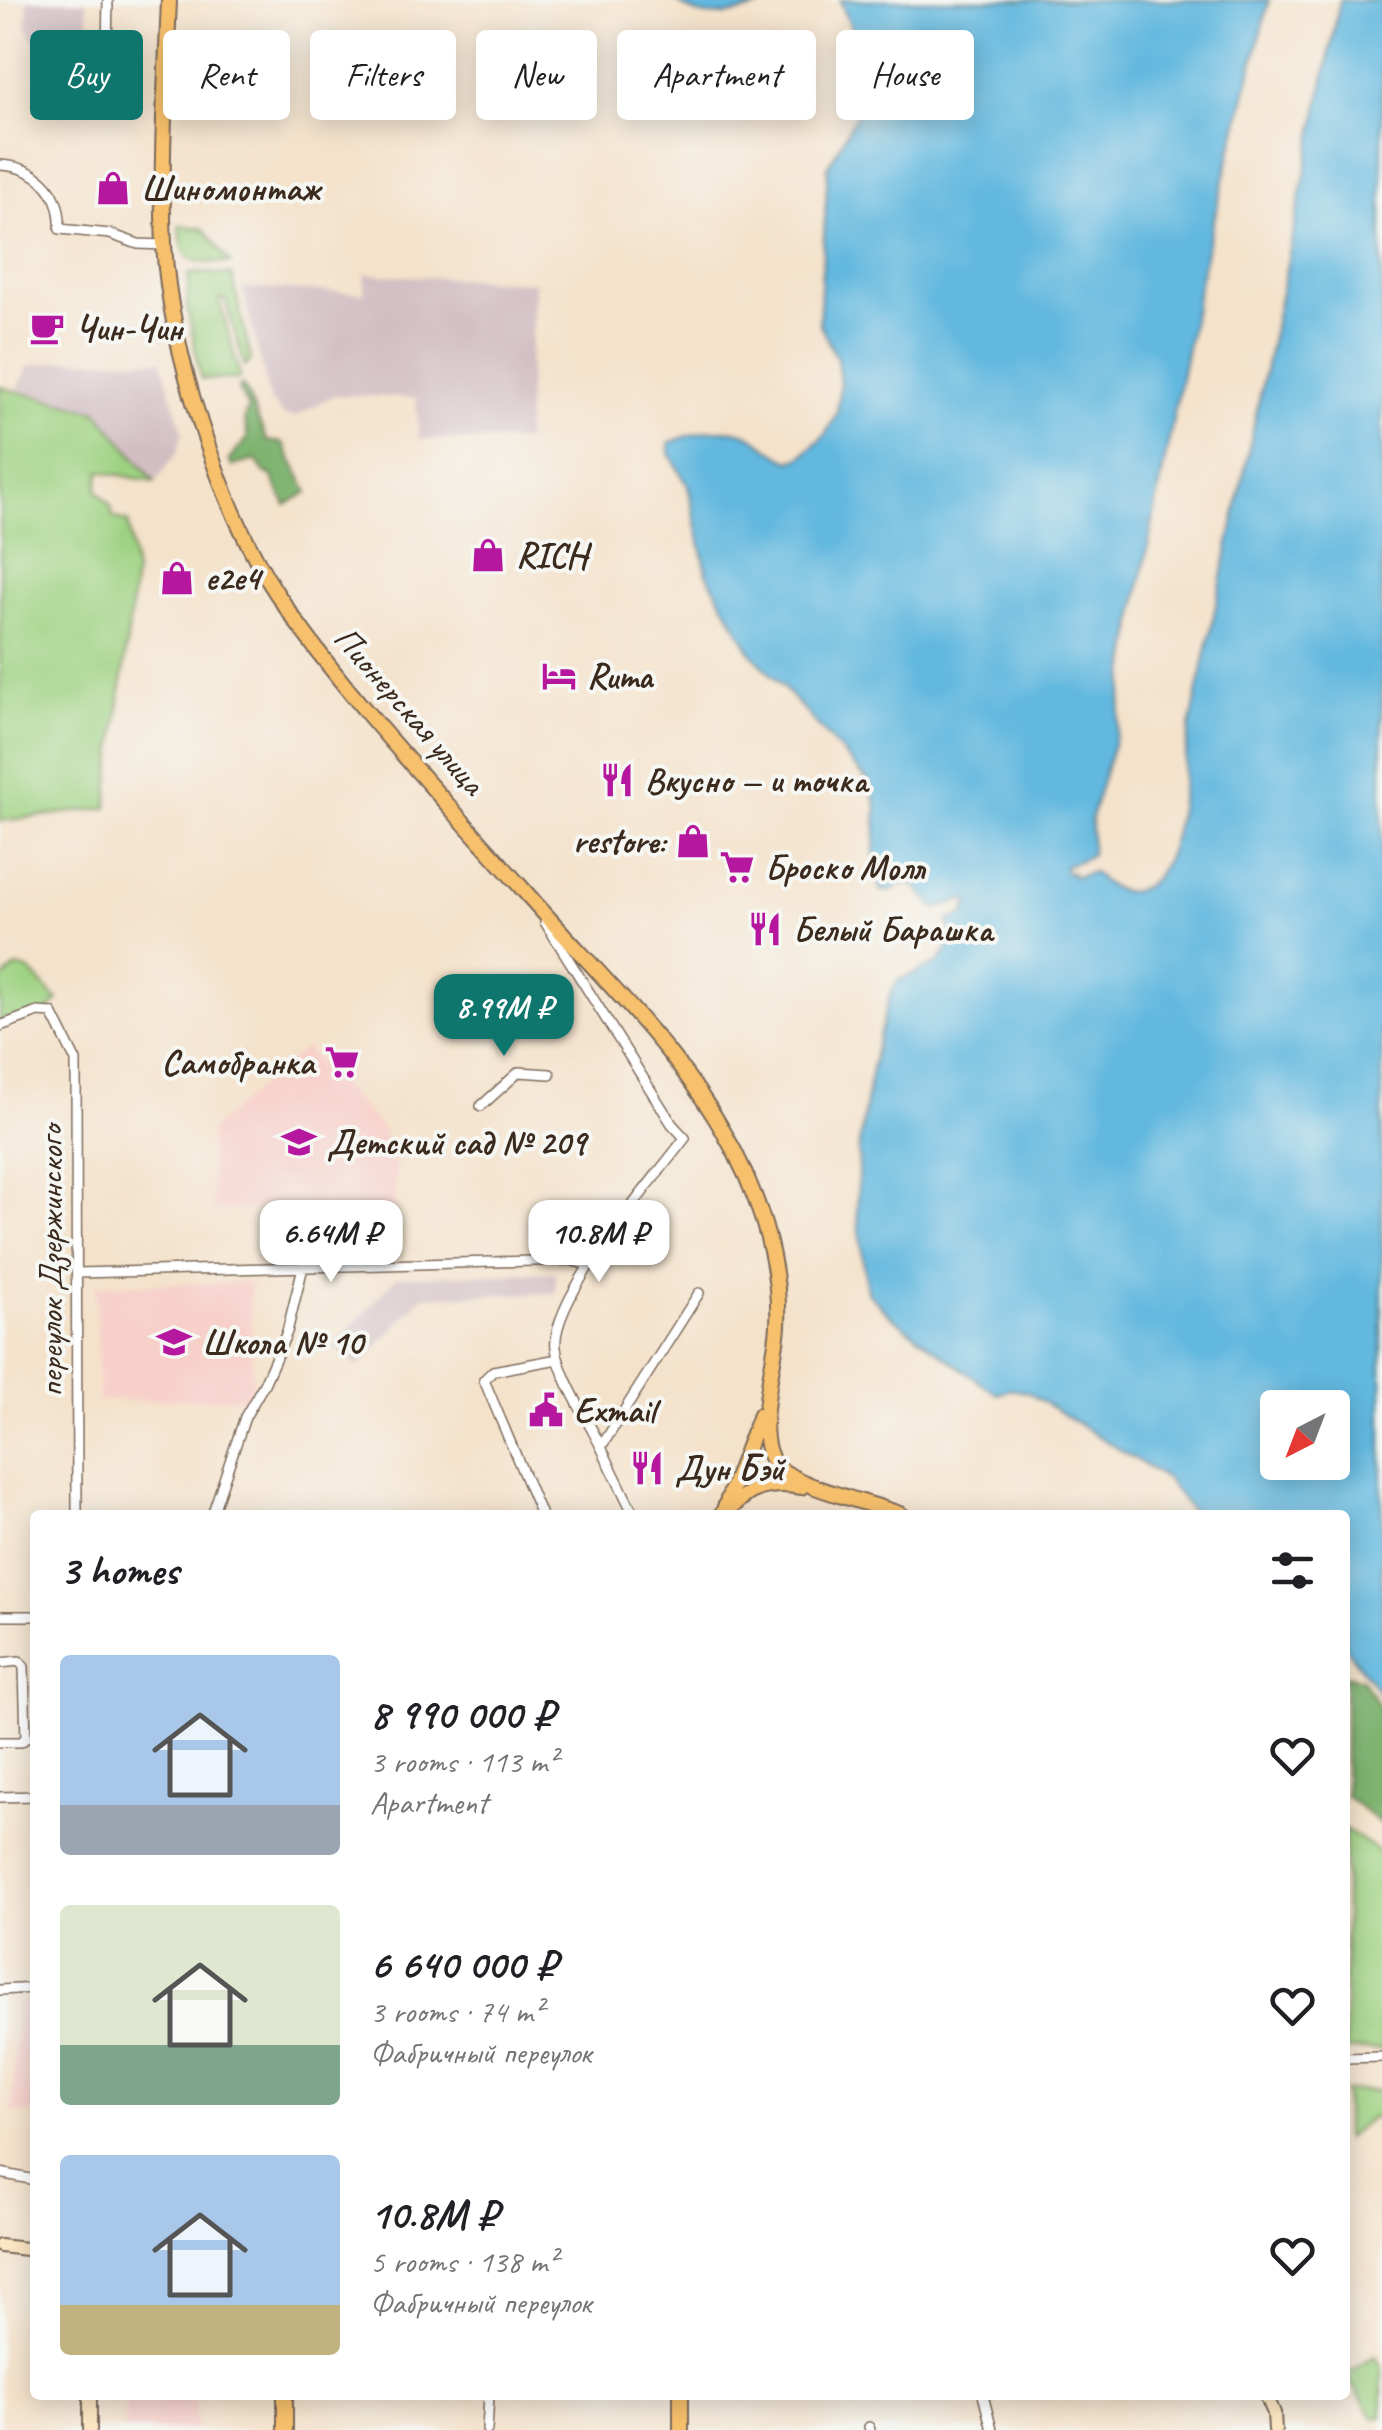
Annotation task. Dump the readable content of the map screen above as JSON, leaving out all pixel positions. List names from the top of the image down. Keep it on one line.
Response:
{"streets":{"main road":["Пионерская улица"],"street":["переулок Дзержинского"]},"places":{"shop":["Шиномонтаж","RICH","е2е4","restore:"],"cafe":["Чин-Чин"],"hotel":["Ruma"],"restaurant":["Вкусно — и точка","Белый Барашка","Дун Бэй"],"supermarket":["Броско Молл","Самобранка"],"school or university":["Детский сад № 209","Школа № 10"],"public building":["Exmail"]},"north":"bottom left","page":{"chip":["Buy","Rent","Filters","New","Apartment","House"],"price":["8.99M ₽","6.64M ₽","10.8M ₽"],"heading":"3 homes","list":[{"name":"8 990 000 ₽","note":"3 rooms · 113 m² · Apartment"},{"name":"6 640 000 ₽","note":"3 rooms · 74 m² · Фабричный переулок"},{"name":"10.8M ₽","note":"5 rooms · 138 m² · Фабричный переулок"}]}}
